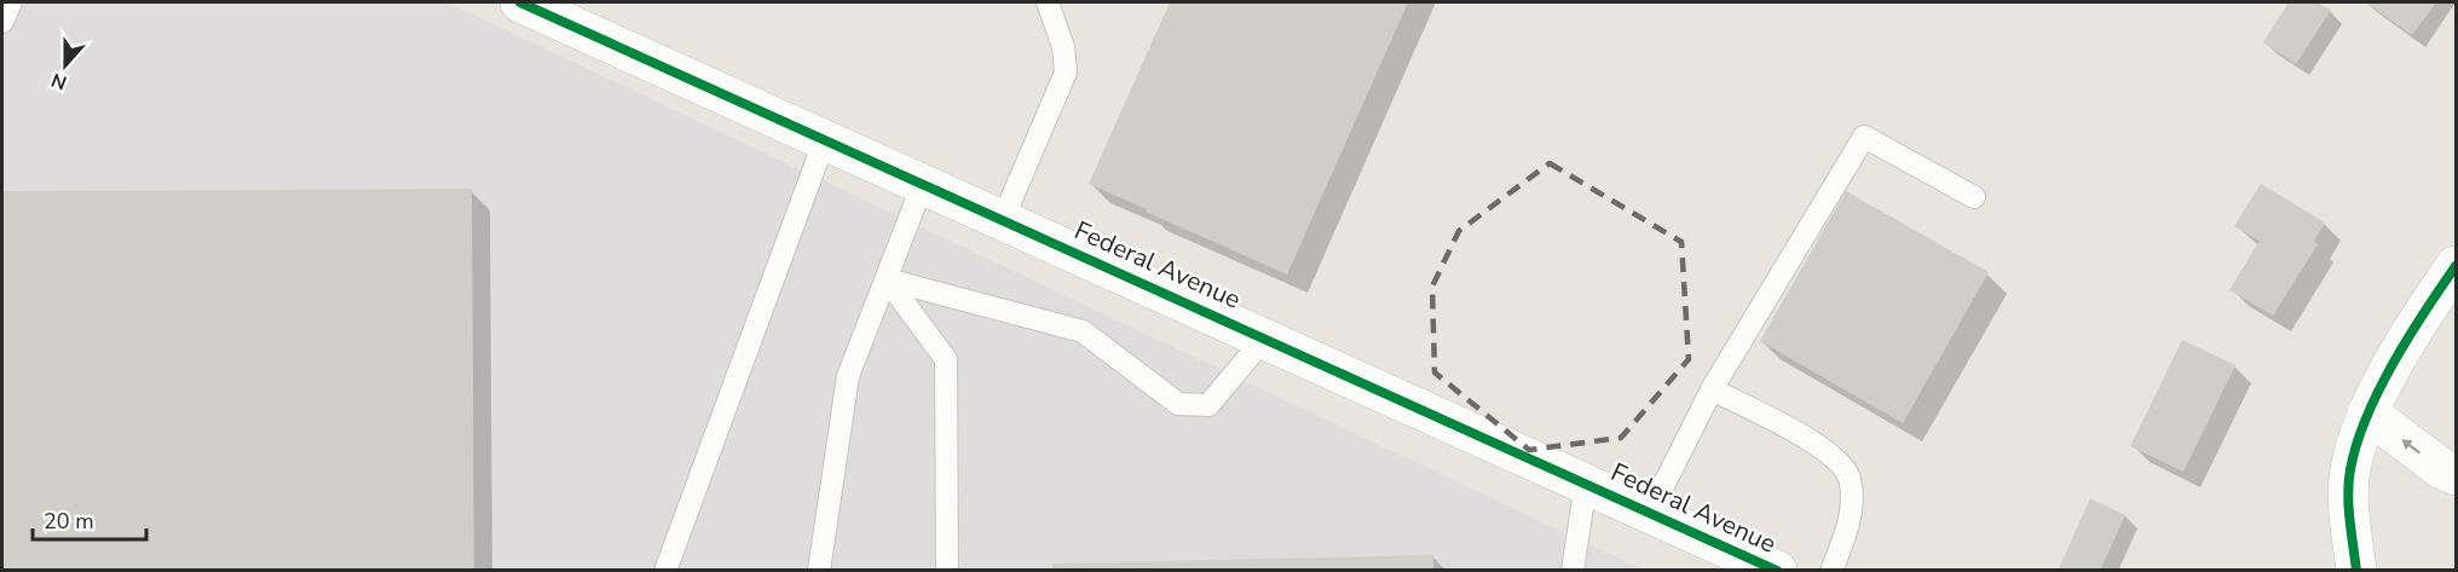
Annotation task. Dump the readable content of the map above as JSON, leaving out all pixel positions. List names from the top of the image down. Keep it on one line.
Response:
{"streets":{"street":["Federal Avenue"]},"scale_bar":"20 m","north":"bottom"}
